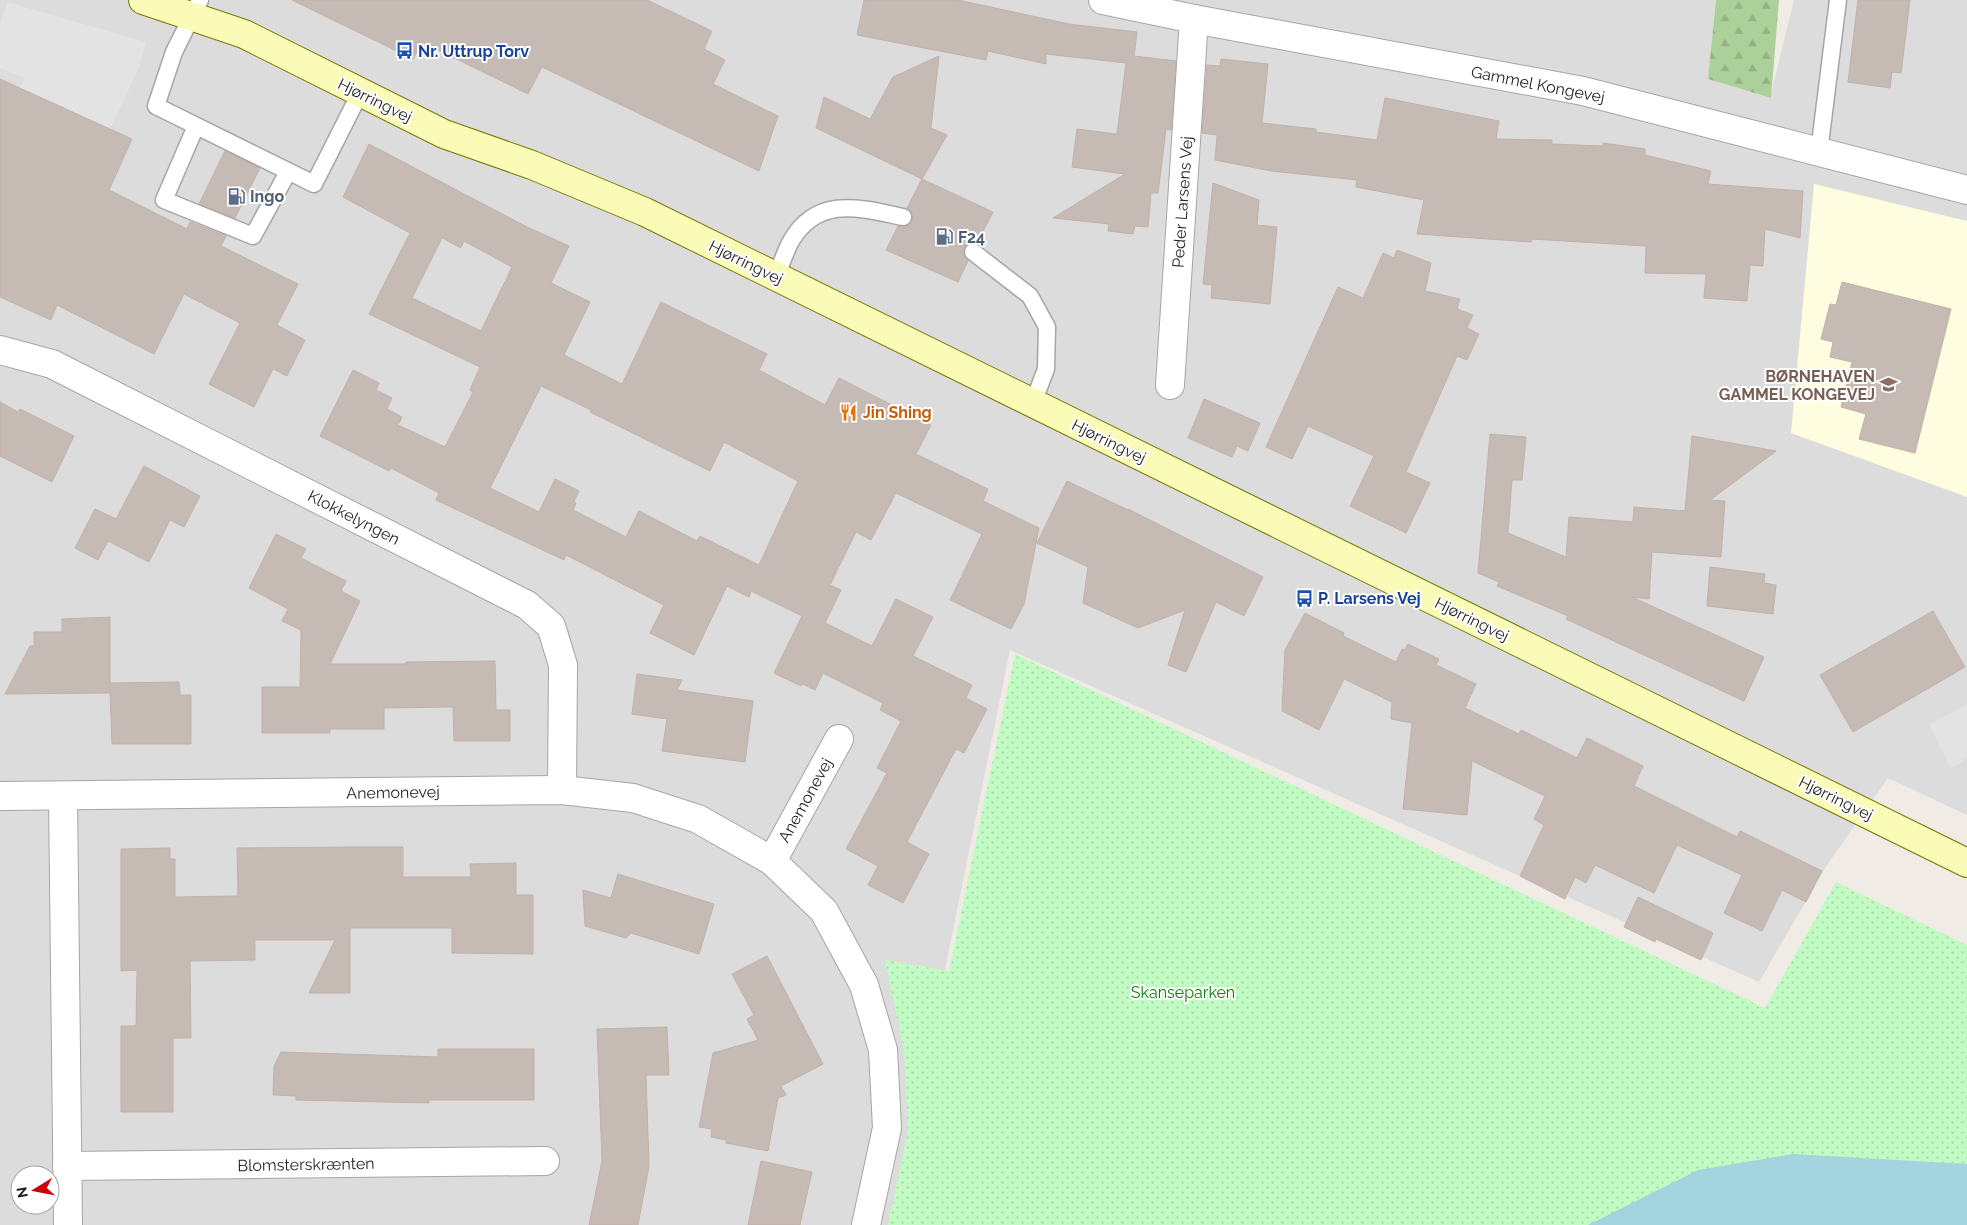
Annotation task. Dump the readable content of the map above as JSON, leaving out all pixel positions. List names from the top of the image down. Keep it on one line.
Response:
{"streets":{"main road":["Hjørringvej"],"street":["Gammel Kongevej","Peder Larsens Vej","Klokkelyngen","Anemonevej","Blomsterskrænten"]},"crossings":[["Gammel Kongevej","Peder Larsens Vej"],["Klokkelyngen","Anemonevej"]],"parks":["Skanseparken"],"places":{"bus stop":["Nr. Uttrup Torv","P. Larsens Vej"],"fuel station":["Ingo","F24"],"school or university":["BØRNEHAVEN GAMMEL KONGEVEJ"],"restaurant":["Jin Shing"]},"north":"left"}
